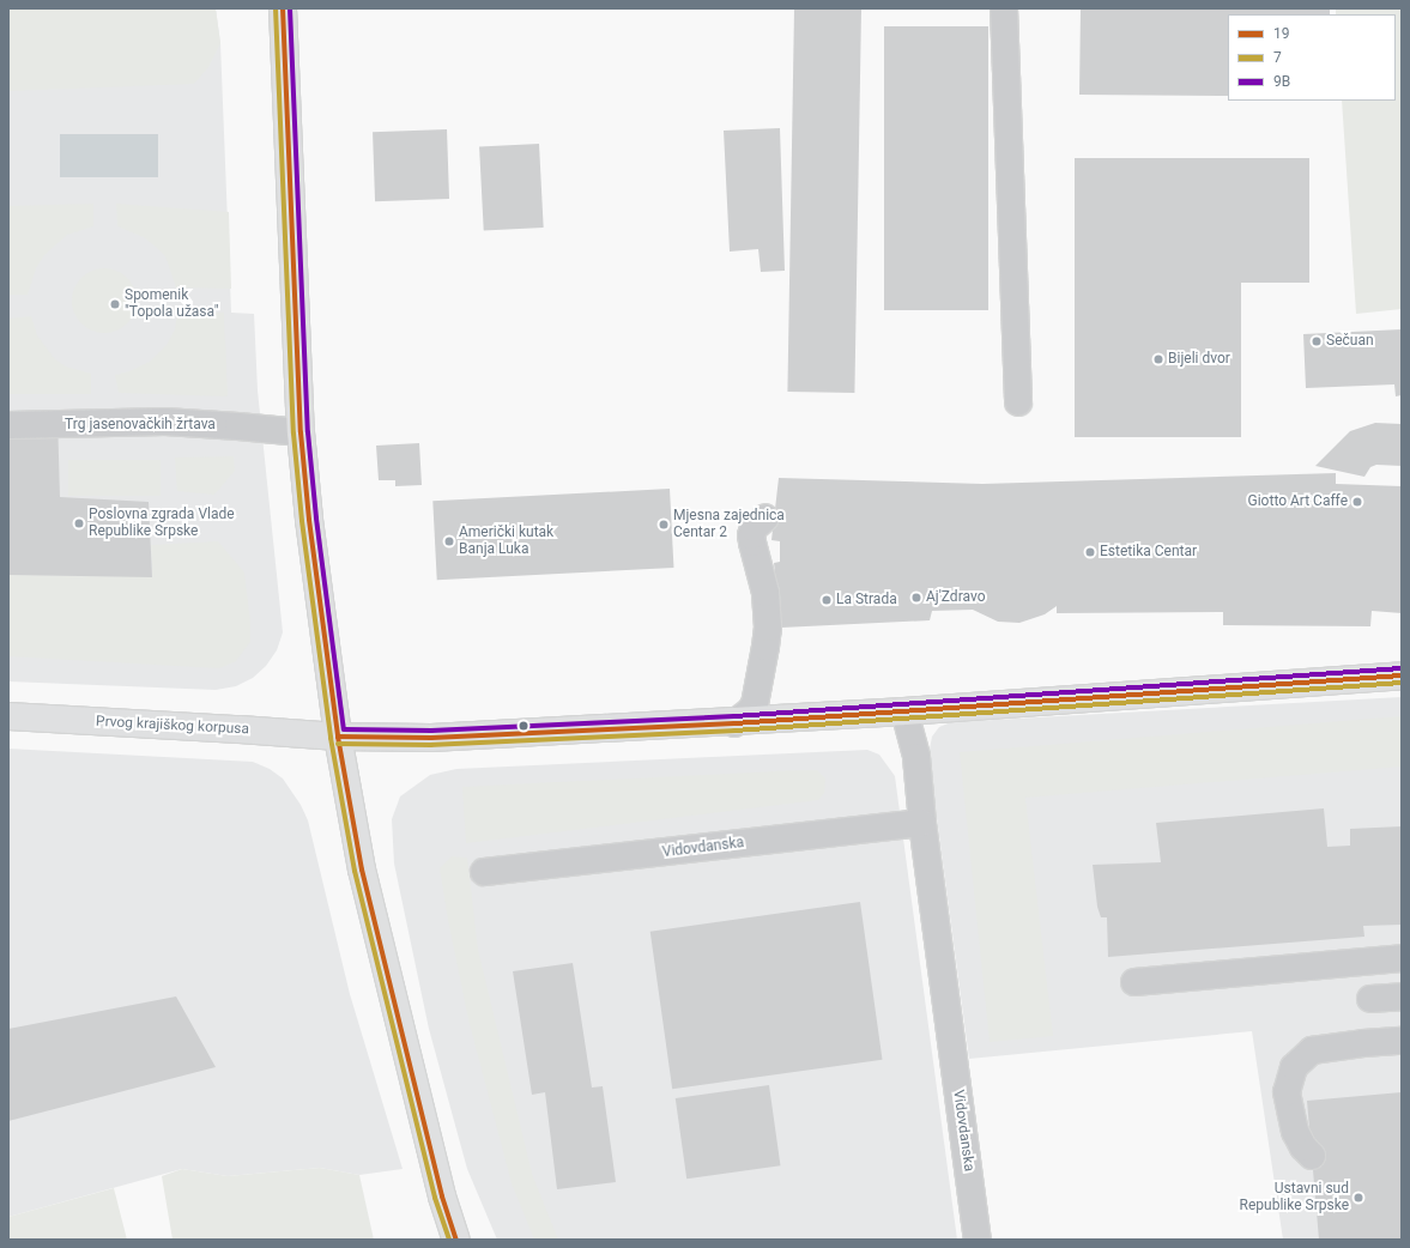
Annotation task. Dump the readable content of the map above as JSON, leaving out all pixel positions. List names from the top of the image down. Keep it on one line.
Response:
{"streets":{"main road":["Prvog krajiškog korpusa"],"street":["Trg jasenovačkih žrtava","Vidovdanska"]},"places":["Spomenik \"Topola užasa\"","Sečuan","Bijeli dvor","Giotto Art Caffe","Poslovna zgrada Vlade Republike Srpske","Mjesna zajednica Centar 2","Američki kutak Banja Luka","Estetika Centar","Aj'Zdravo","La Strada","Ustavni sud Republike Srpske"],"lines":["transit line 19","transit line 7","transit line 9B"],"legend":["19","7","9B"]}
